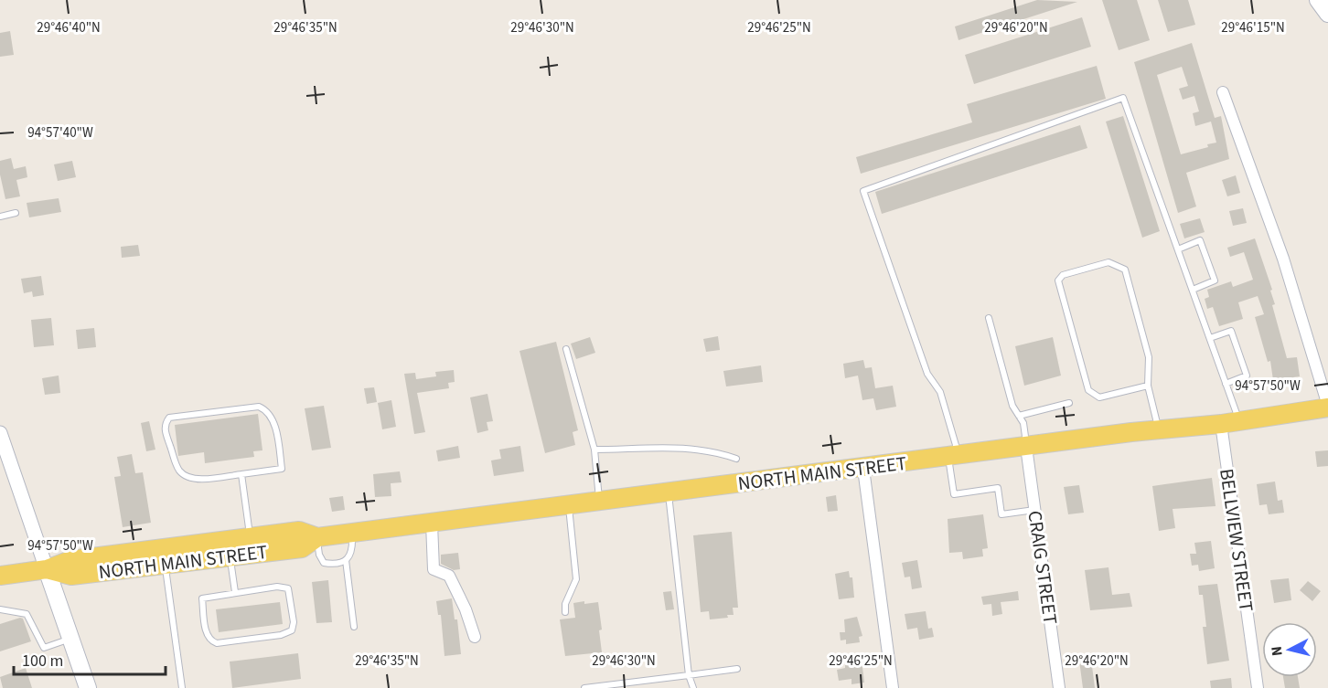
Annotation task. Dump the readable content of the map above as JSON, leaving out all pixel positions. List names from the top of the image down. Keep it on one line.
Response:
{"streets":{"main road":["NORTH MAIN STREET"],"street":["BELLVIEW STREET","CRAIG STREET"]},"crossings":[["NORTH MAIN STREET","BELLVIEW STREET"],["NORTH MAIN STREET","CRAIG STREET"]],"scale_bar":"100 m","north":"left","coordinates":["29°46'40\"N","29°46'35\"N","29°46'30\"N","29°46'25\"N","29°46'20\"N","29°46'15\"N","94°57'40\"W","94°57'50\"W"]}
